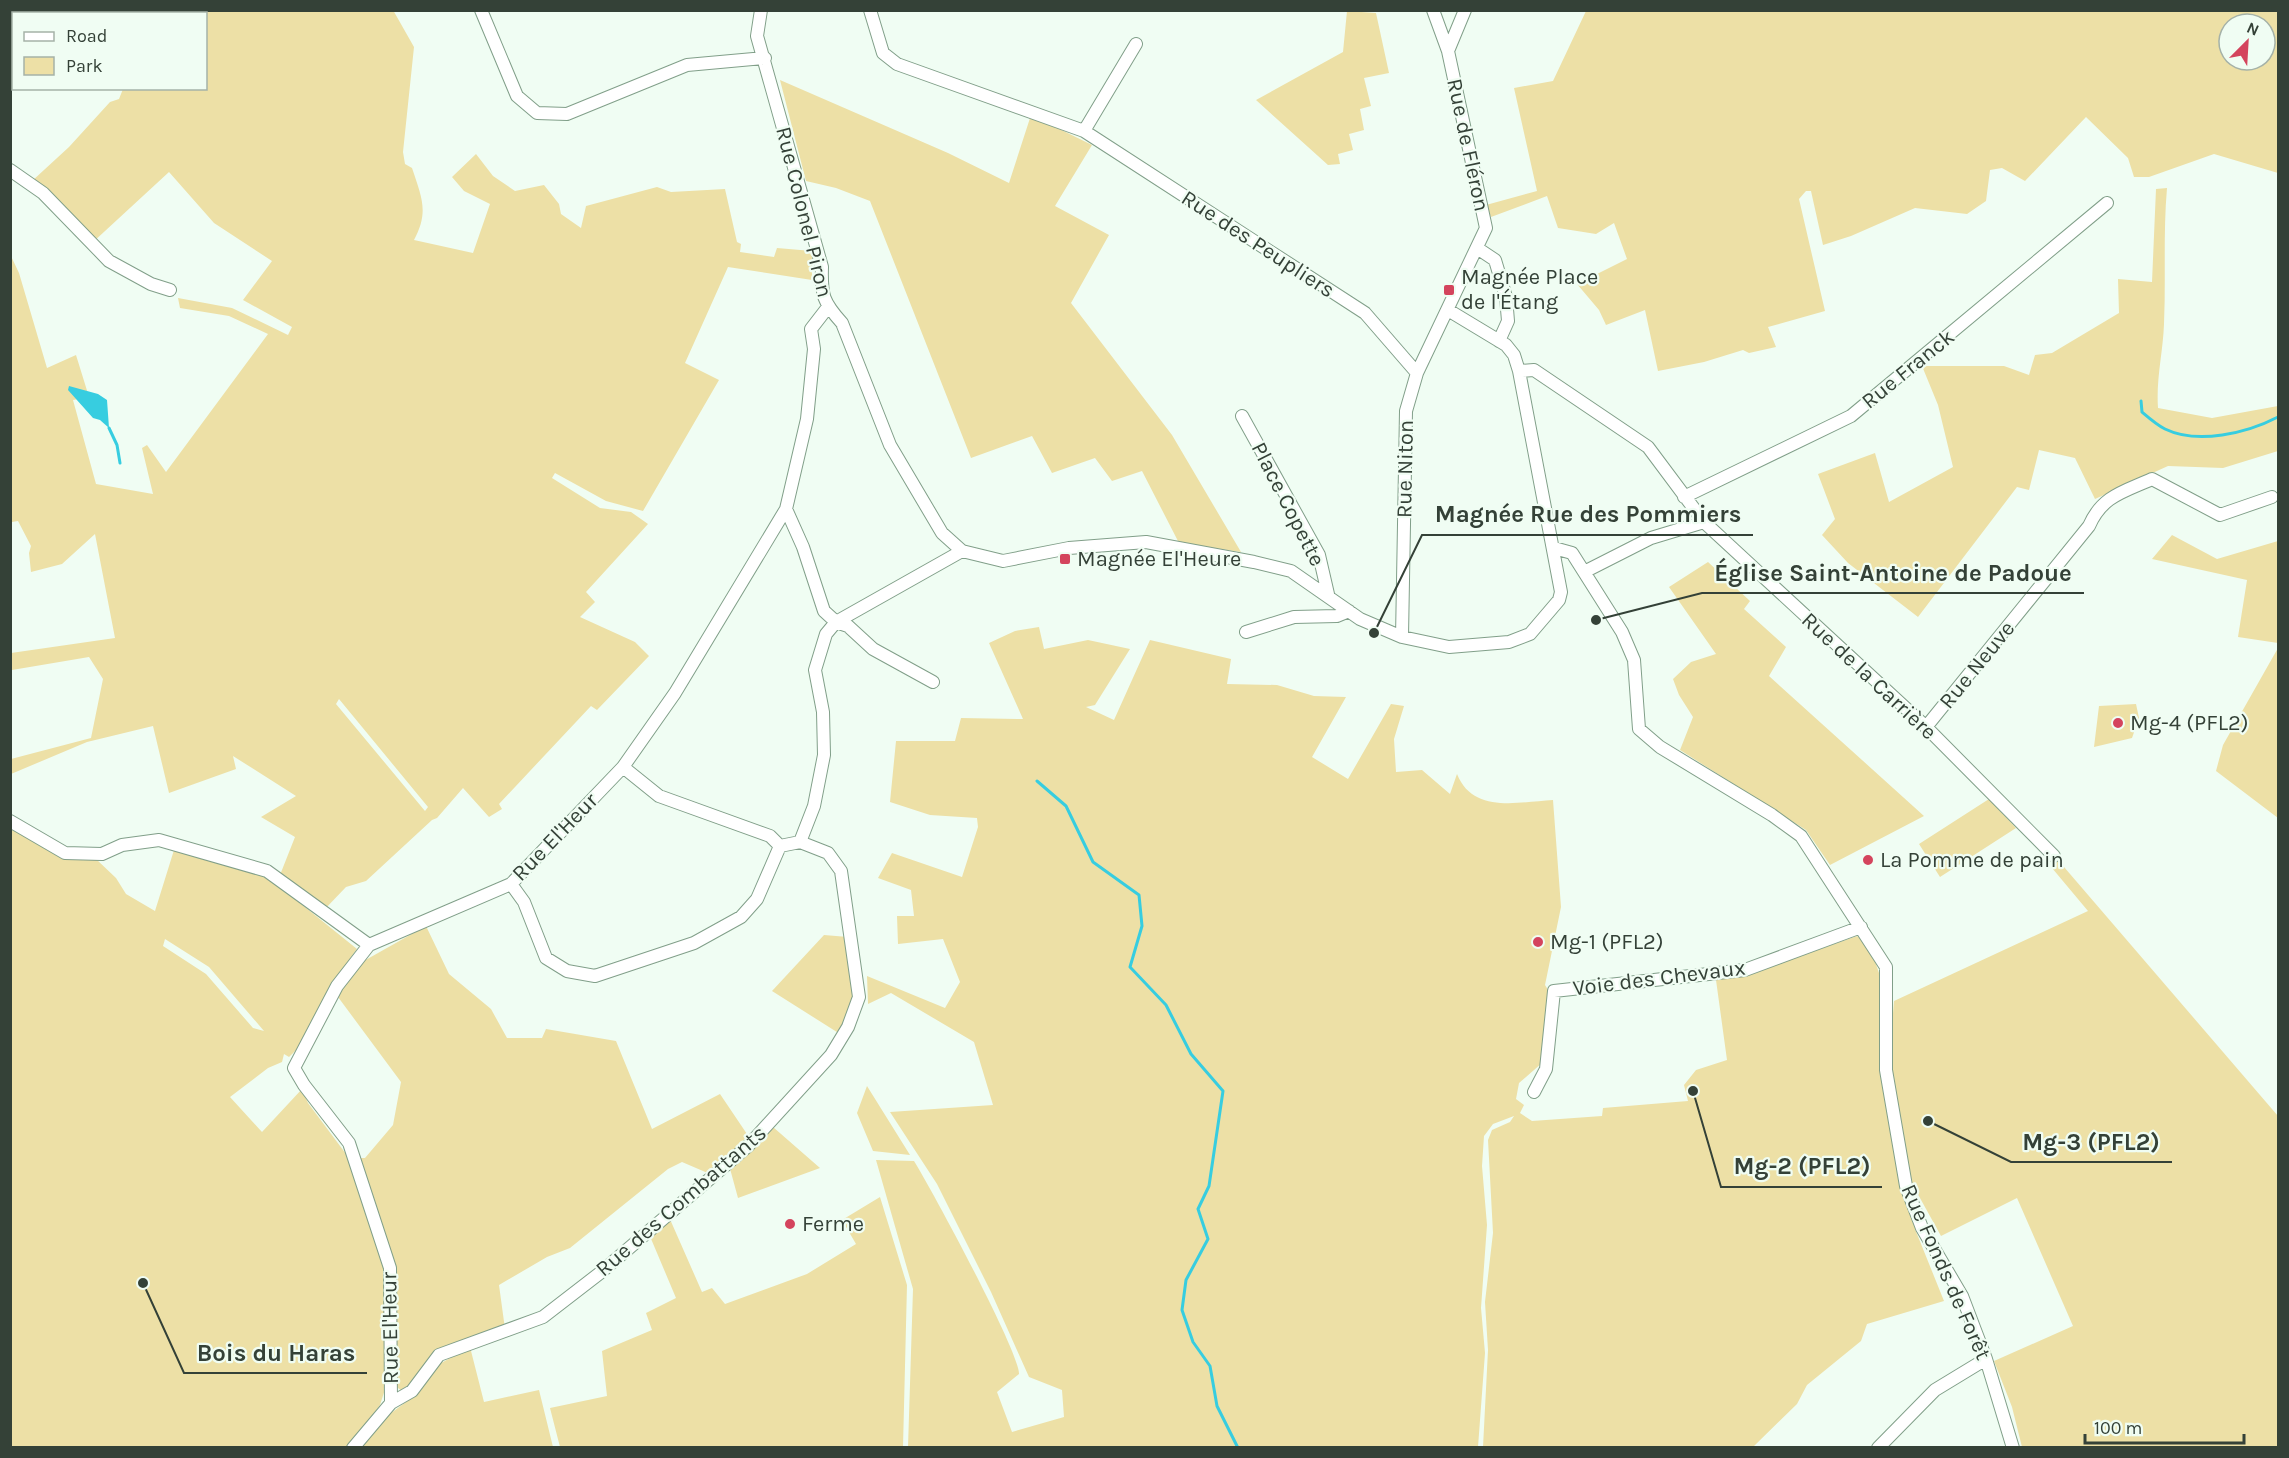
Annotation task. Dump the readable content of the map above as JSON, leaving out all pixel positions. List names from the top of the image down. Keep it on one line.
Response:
{"streets":{"street":["Rue de Fléron","Rue Colonel Piron","Rue des Peupliers","Rue Franck","Rue Niton","Place Copette","Rue Neuve","Rue de la Carrière","Rue El'Heur","Voie des Chevaux","Rue des Combattants","Rue Fonds de Forêt"]},"crossings":[["Rue de Fléron","Rue Niton"],["Rue Colonel Piron","Rue El'Heur"],["Rue des Peupliers","Rue Niton"],["Rue Franck","Rue de la Carrière"],["Rue Neuve","Rue de la Carrière"],["Rue El'Heur","Rue des Combattants"],["Voie des Chevaux","Rue Fonds de Forêt"]],"places":{"transit":["Magnée Place de l'Étang","Magnée El'Heure"],"other":["Église Saint-Antoine de Padoue","Magnée Rue des Pommiers","Mg-4 (PFL2)","La Pomme de pain","Mg-1 (PFL2)","Mg-2 (PFL2)","Mg-3 (PFL2)","Ferme","Bois du Haras"]},"legend":["Road","Park"],"scale_bar":"100 m","north":"top right"}
